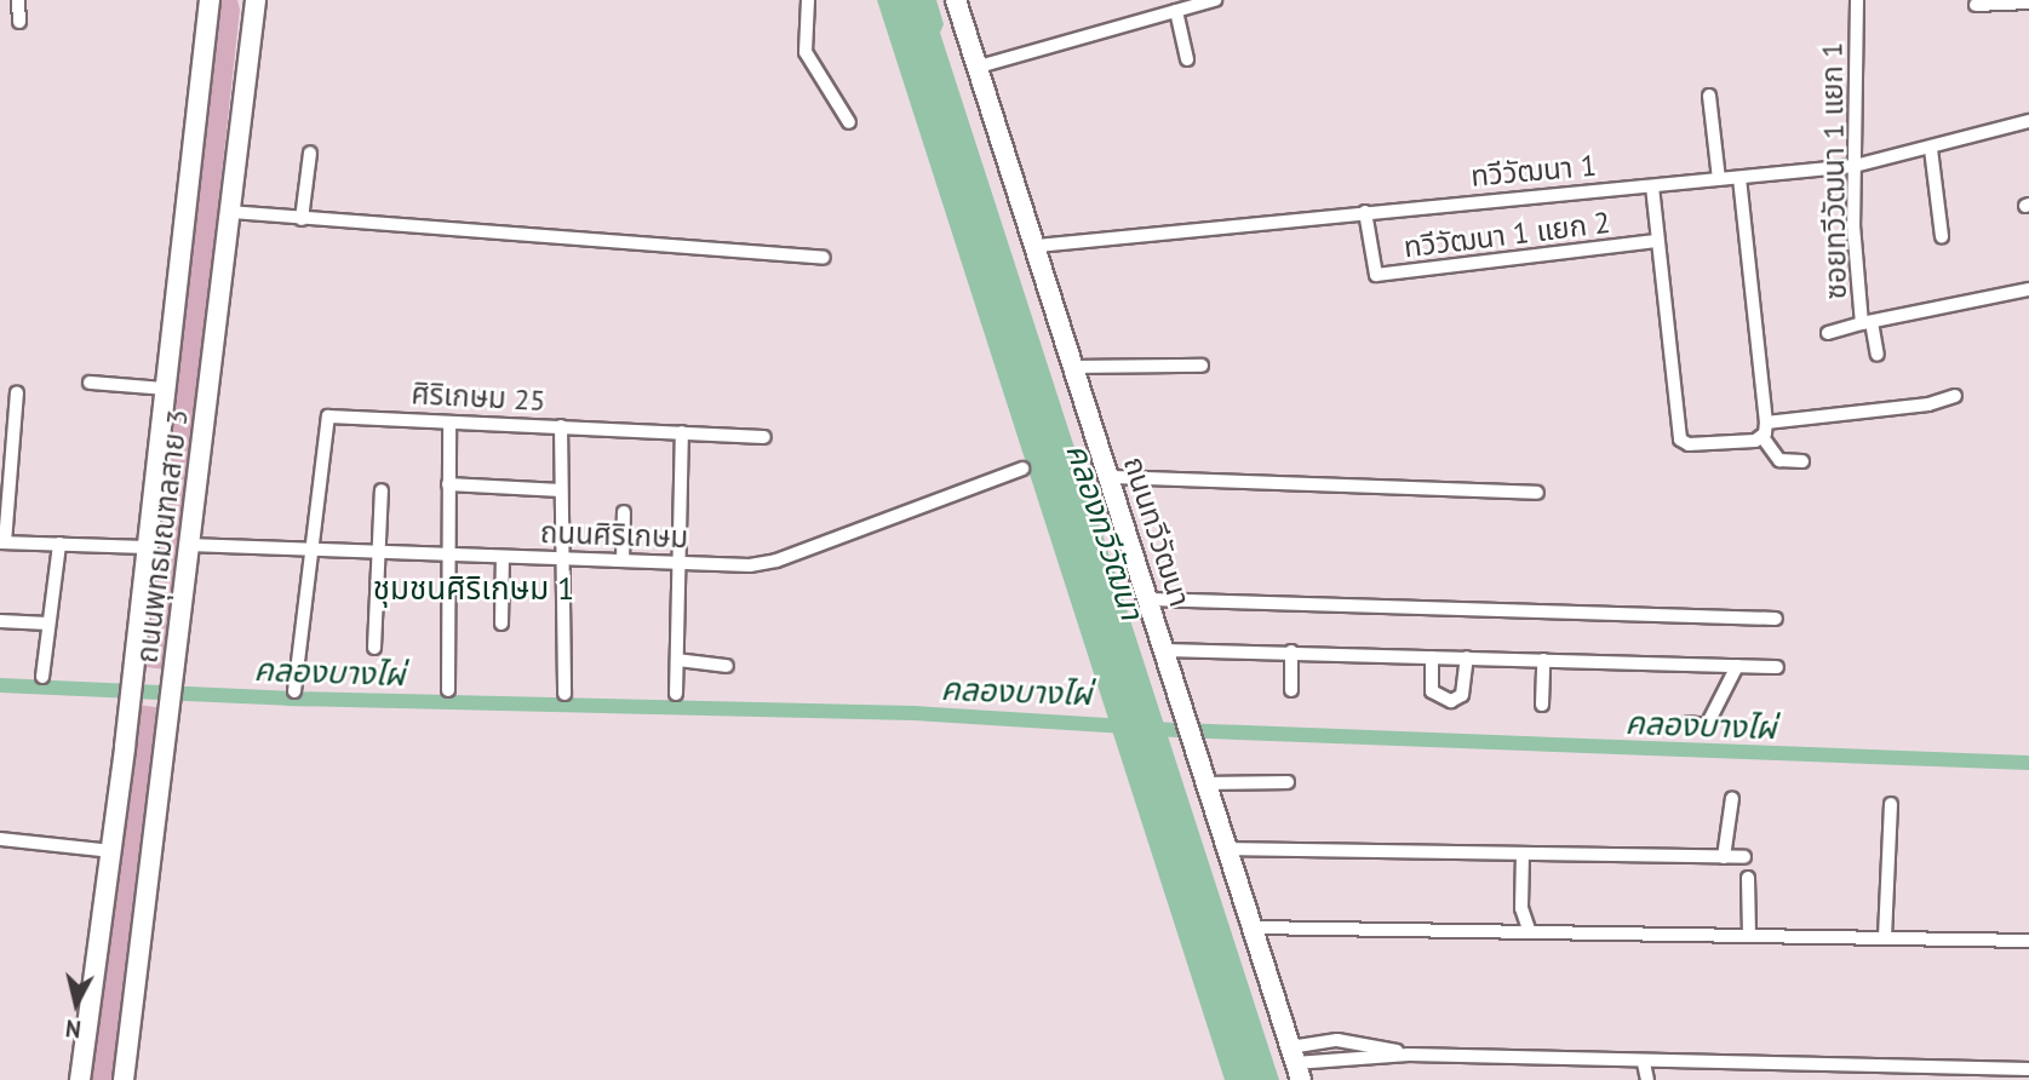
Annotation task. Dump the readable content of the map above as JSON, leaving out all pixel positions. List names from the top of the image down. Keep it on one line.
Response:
{"streets":{"main road":["ถนนทวีวัฒนา","ถนนพุทธมณฑลสาย 3"],"street":["ทวีวัฒนา 1","ซอยทวีวัฒนา 1 แยก 1","ทวีวัฒนา 1 แยก 2","ศิริเกษม 25","ถนนศิริเกษม"]},"crossings":[["ทวีวัฒนา 1","ซอยทวีวัฒนา 1 แยก 1"],["ทวีวัฒนา 1","ทวีวัฒนา 1 แยก 2"],["ทวีวัฒนา 1","ถนนทวีวัฒนา"],["ศิริเกษม 25","ถนนศิริเกษม"],["ถนนศิริเกษม","ถนนพุทธมณฑลสาย 3"]],"districts":["ชุมชนศิริเกษม 1"],"water":["คลองทวีวัฒนา","คลองบางไผ่"],"north":"bottom"}
